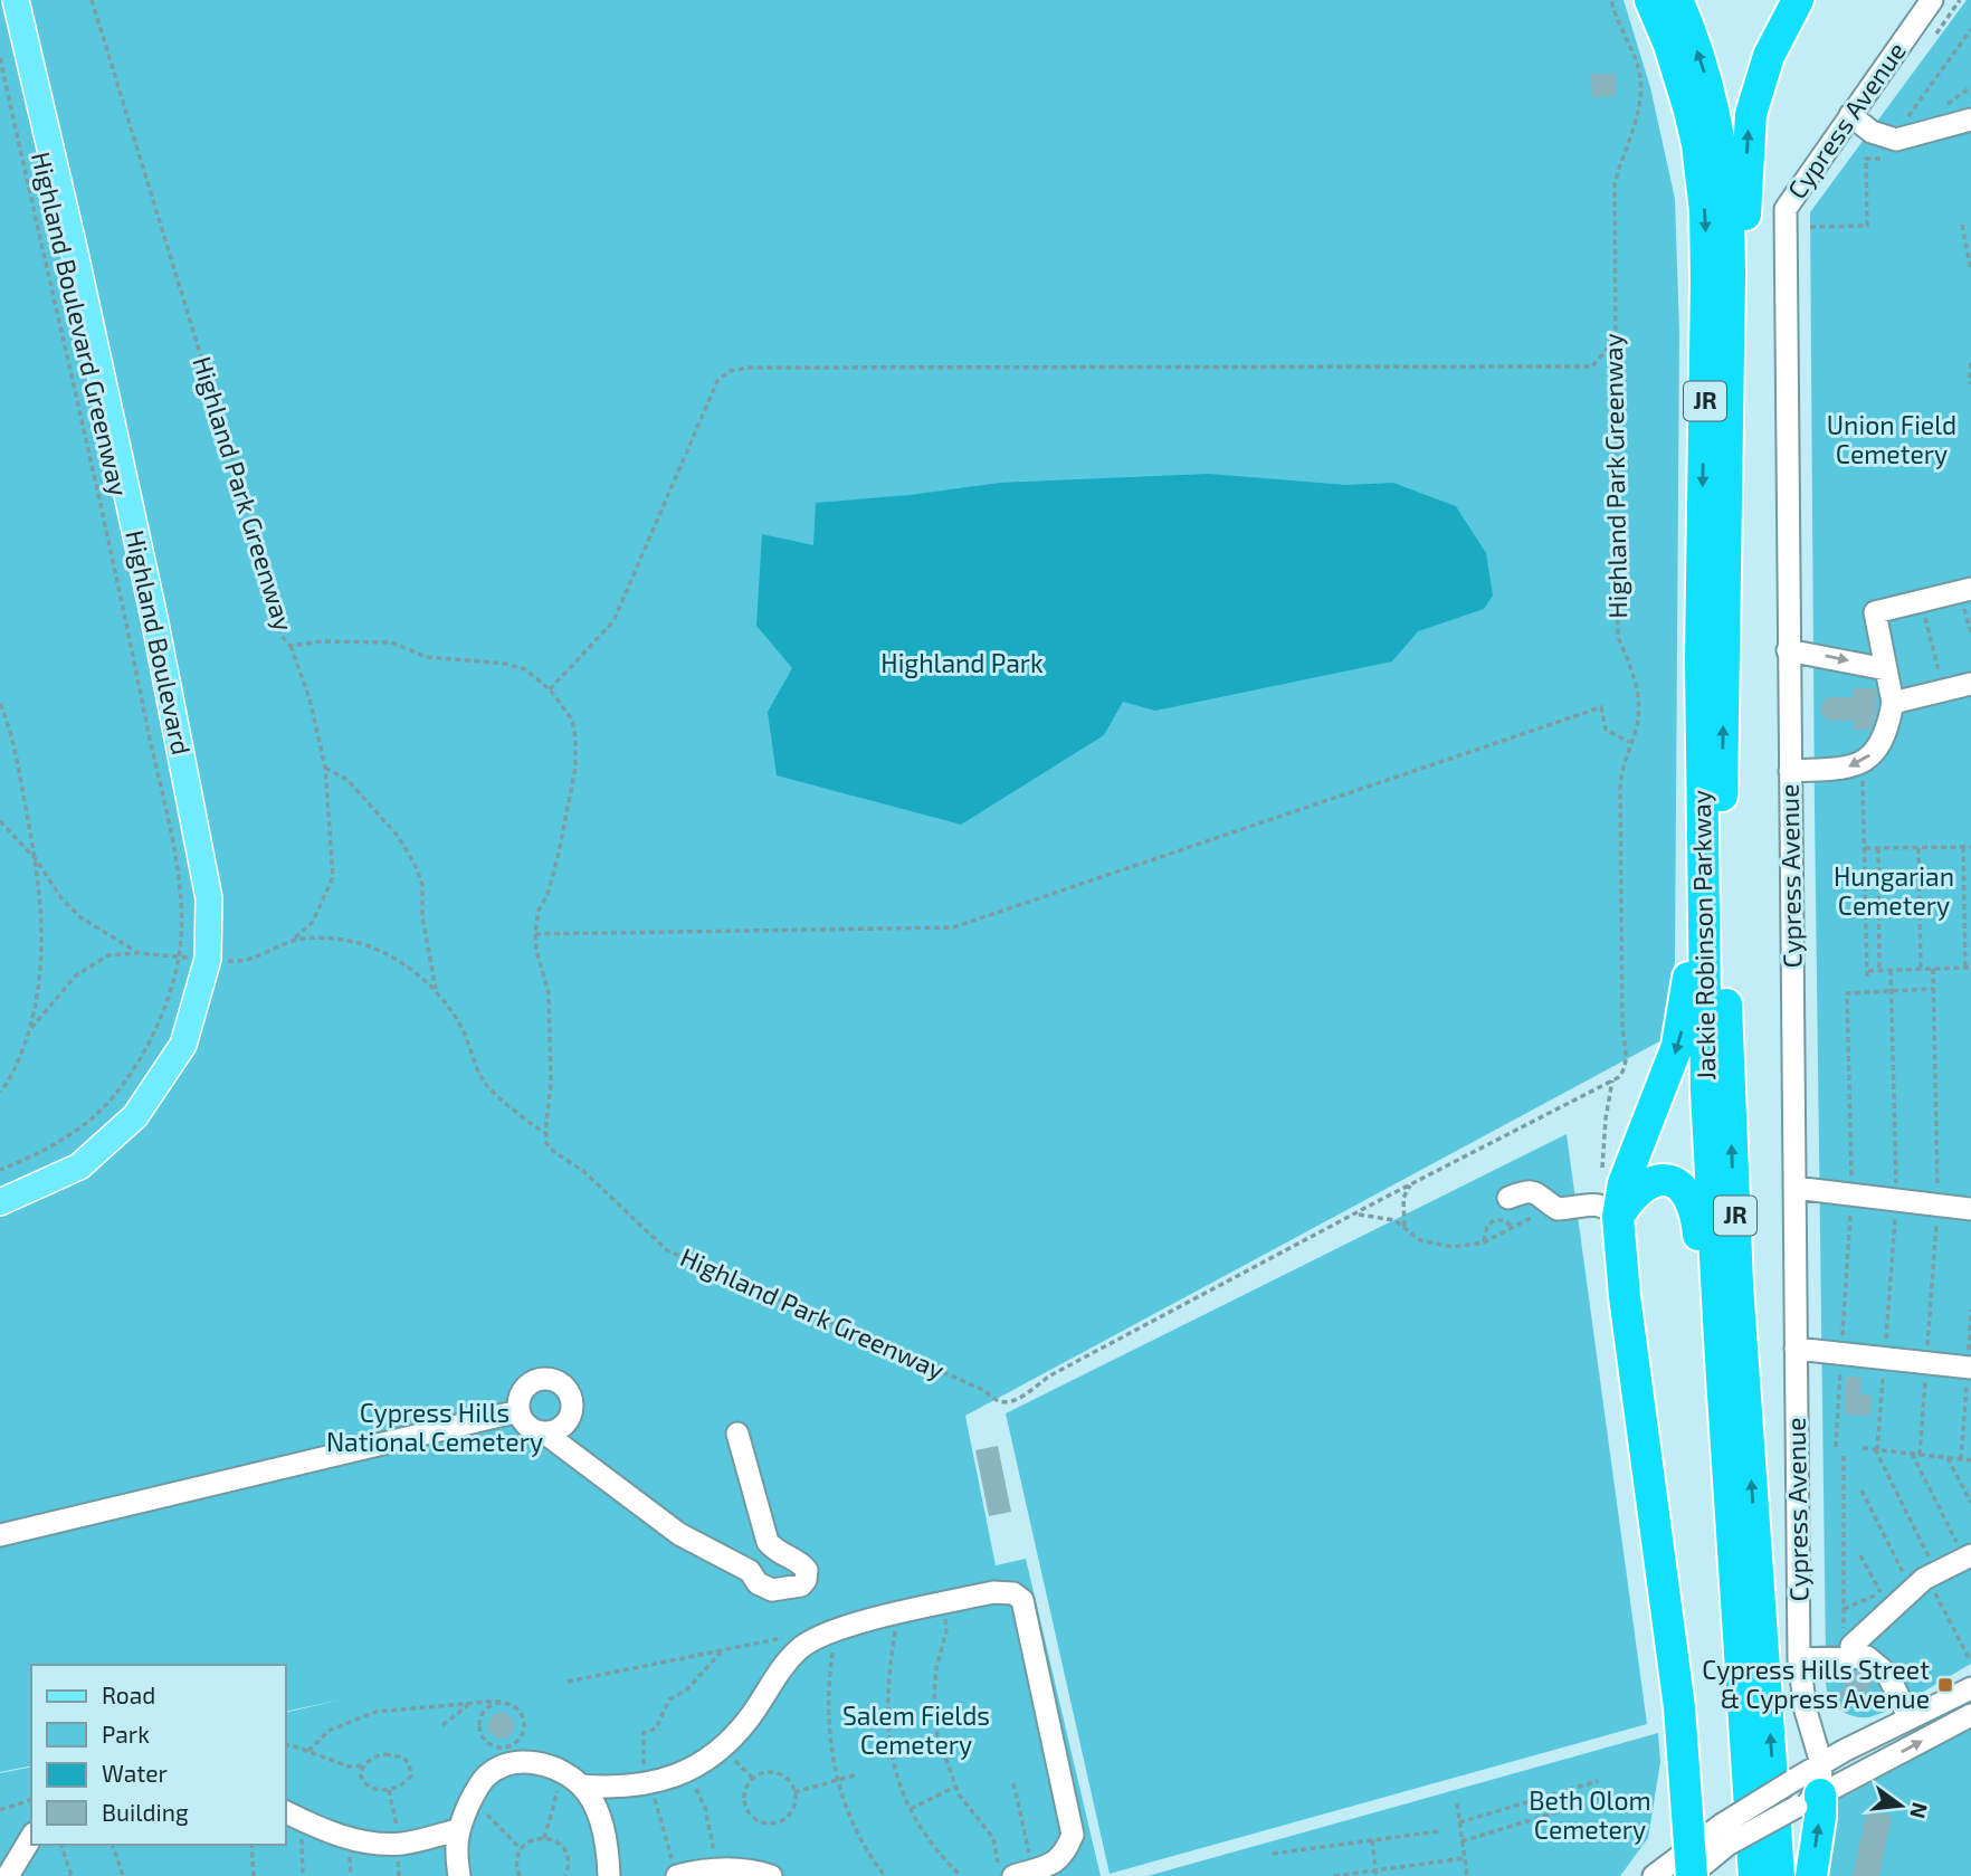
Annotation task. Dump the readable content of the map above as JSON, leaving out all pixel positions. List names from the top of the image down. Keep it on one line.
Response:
{"streets":{"highway":["JR","Jackie Robinson Parkway"],"main road":["Highland Boulevard"],"street":["Cypress Avenue"],"path":["Highland Boulevard Greenway","Highland Park Greenway"]},"parks":["Union Field Cemetery","Highland Park","Hungarian Cemetery","Cypress Hills National Cemetery","Salem Fields Cemetery","Beth Olom Cemetery"],"places":{"transit":["Cypress Hills Street & Cypress Avenue"]},"legend":["Road","Park","Water","Building"],"north":"right"}
